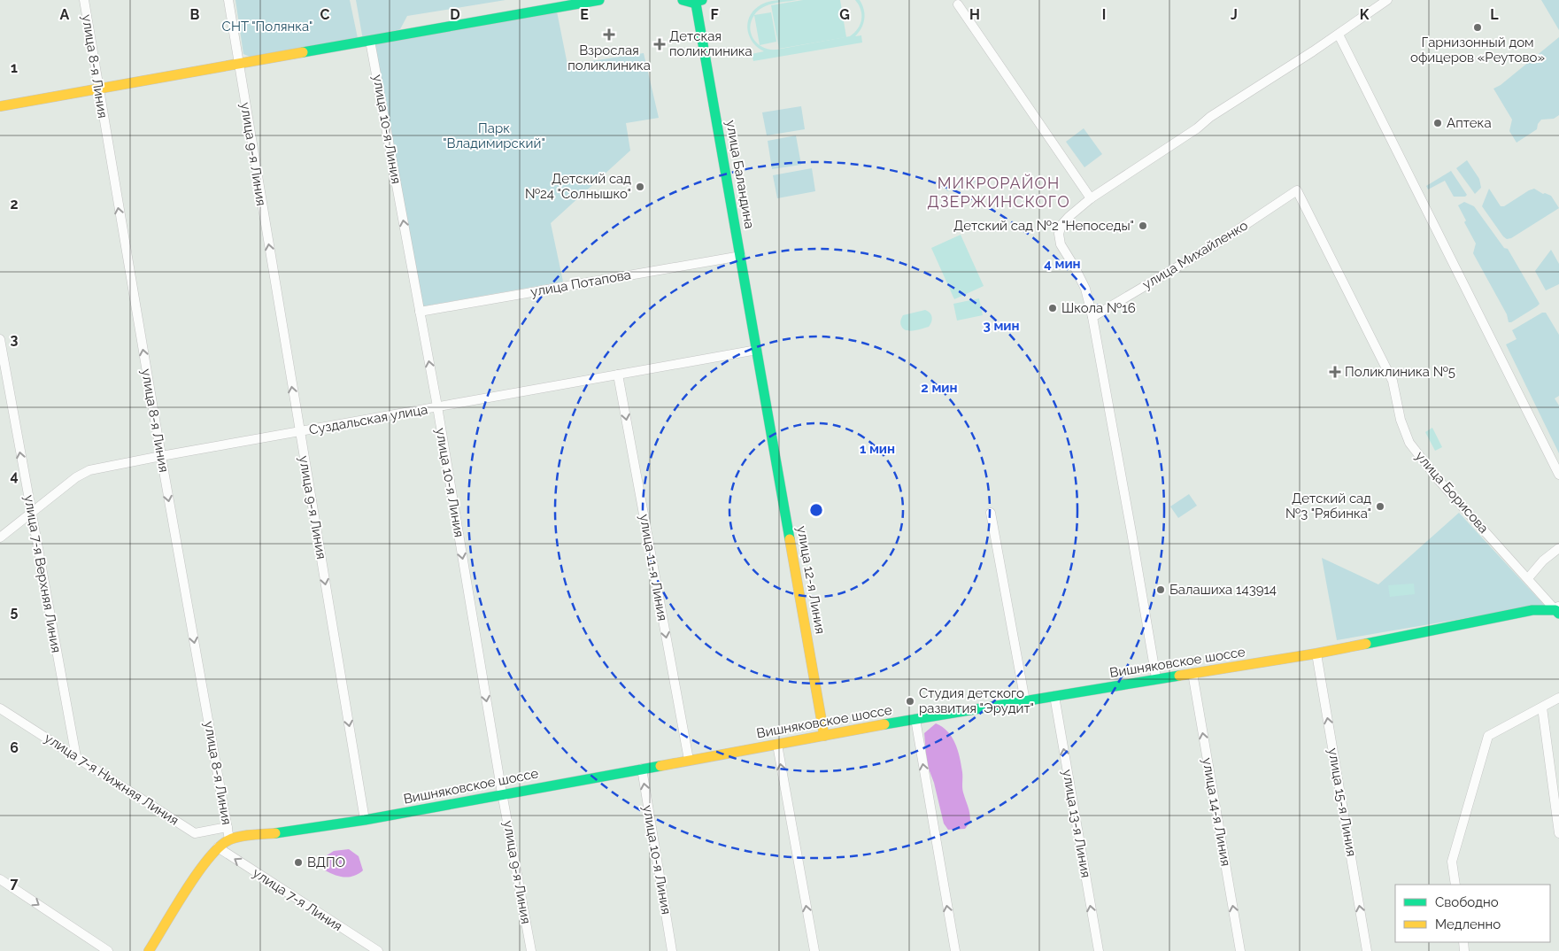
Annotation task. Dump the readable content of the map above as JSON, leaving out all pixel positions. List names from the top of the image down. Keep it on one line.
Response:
{"streets":{"street":["улица 8-я Линия","улица 10-я Линия","улица 9-я Линия","улица Баландина","улица Михайленко","улица Потапова","Суздальская улица","улица Борисова","улица 11-я Линия","улица 7-я Верхняя Линия","улица 12-я Линия","Вишняковское шоссе","улица 7-я Нижняя Линия","улица 15-я Линия","улица 14-я Линия","улица 13-я Линия","улица 7-я Линия"]},"crossings":[["улица 8-я Линия","Суздальская улица"],["улица 8-я Линия","Вишняковское шоссе"],["улица 8-я Линия","улица 7-я Нижняя Линия"],["улица 10-я Линия","улица 9-я Линия"],["улица 10-я Линия","улица Потапова"],["улица 10-я Линия","Суздальская улица"],["улица 10-я Линия","Вишняковское шоссе"],["улица 9-я Линия","Суздальская улица"],["улица 9-я Линия","Вишняковское шоссе"],["улица Баландина","улица Потапова"],["улица Баландина","Суздальская улица"],["улица Баландина","улица 12-я Линия"],["улица Михайленко","улица Борисова"],["Суздальская улица","улица 11-я Линия"],["Суздальская улица","улица 7-я Верхняя Линия"],["Суздальская улица","улица 12-я Линия"],["улица Борисова","Вишняковское шоссе"],["улица 11-я Линия","Вишняковское шоссе"],["улица 7-я Верхняя Линия","улица 7-я Нижняя Линия"],["улица 12-я Линия","Вишняковское шоссе"],["Вишняковское шоссе","улица 15-я Линия"],["Вишняковское шоссе","улица 14-я Линия"],["Вишняковское шоссе","улица 13-я Линия"],["Вишняковское шоссе","улица 7-я Линия"]],"one_way":["улица 11-я Линия","улица 7-я Верхняя Линия","улица 15-я Линия","улица 14-я Линия","улица 13-я Линия","улица 7-я Линия"],"districts":["МИКРОРАЙОН ДЗЕРЖИНСКОГО"],"parks":["СНТ \"Полянка\"","Парк \"Владимирский\""],"places":{"other":["Гарнизонный дом офицеров «Реутово»","Аптека","Детский сад №24 \"Солнышко\"","Детский сад №2 \"Непоседы\"","Школа №16","Детский сад №3 \"Рябинка\"","Балашиха 143914","Студия детского развития \"Эрудит\"","ВДПО"],"health":["Взрослая поликлиника","Детская поликлиника","Поликлиника №5"]},"legend":["Свободно","Медленно"],"grid":{"columns":["A","B","C","D","E","F","G","H","I","J","K","L"],"rows":["1","2","3","4","5","6","7"]},"rings":["4 мин","3 мин","2 мин","1 мин"]}
